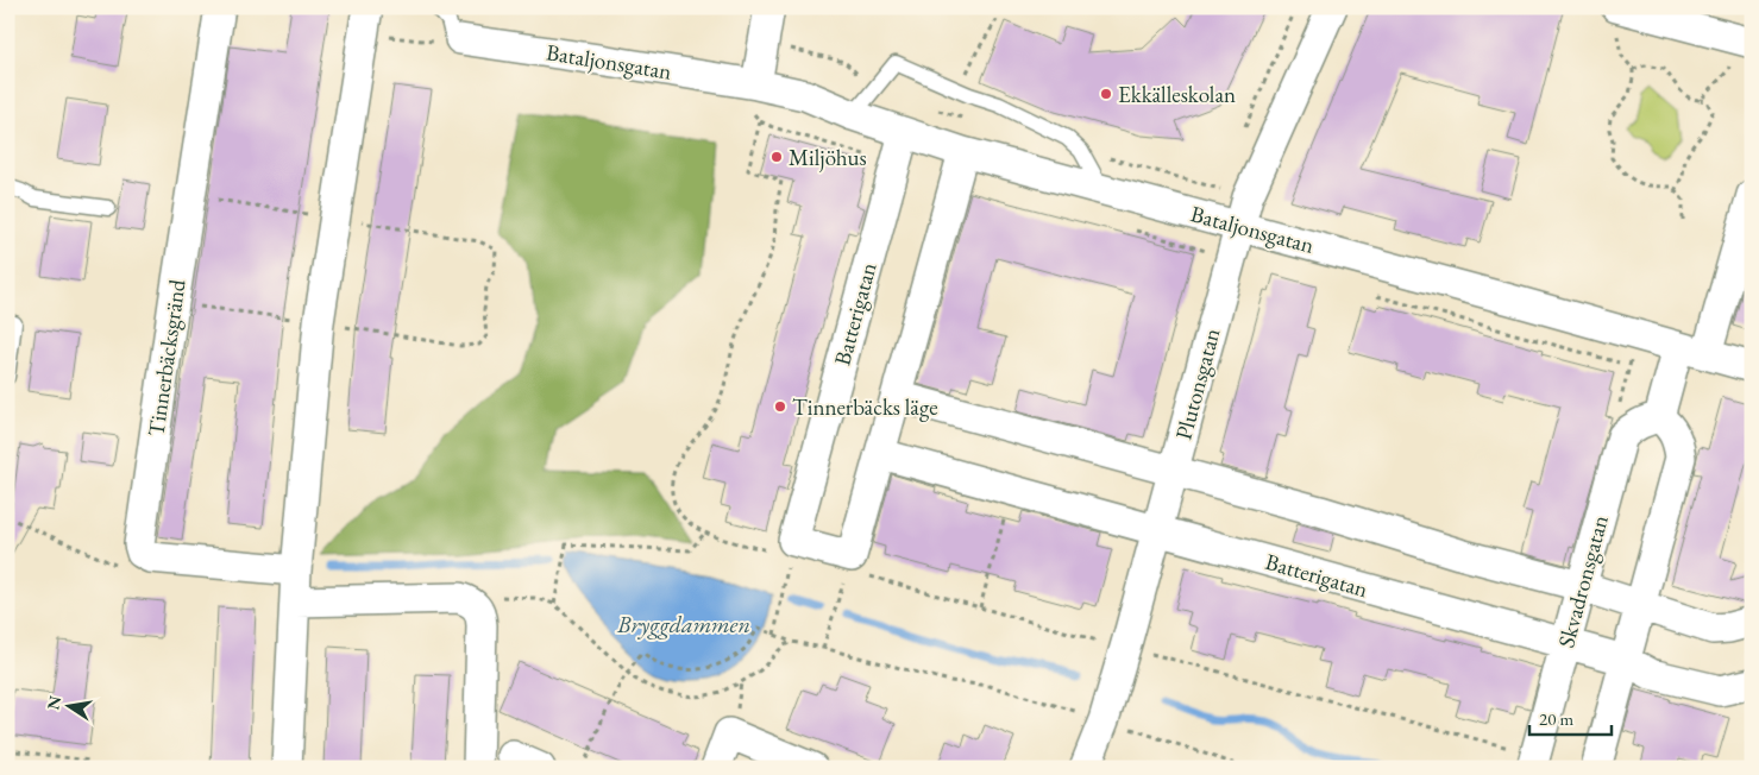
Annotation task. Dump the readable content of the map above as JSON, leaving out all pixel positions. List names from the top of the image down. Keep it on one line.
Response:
{"streets":{"street":["Bataljonsgatan","Batterigatan","Tinnerbäcksgränd","Plutonsgatan","Skvadronsgatan"]},"crossings":[["Bataljonsgatan","Batterigatan"],["Bataljonsgatan","Plutonsgatan"],["Batterigatan","Plutonsgatan"],["Batterigatan","Skvadronsgatan"]],"water":["Bryggdammen"],"places":["Ekkälleskolan","Miljöhus","Tinnerbäcks läge"],"scale_bar":"20 m","north":"left"}
